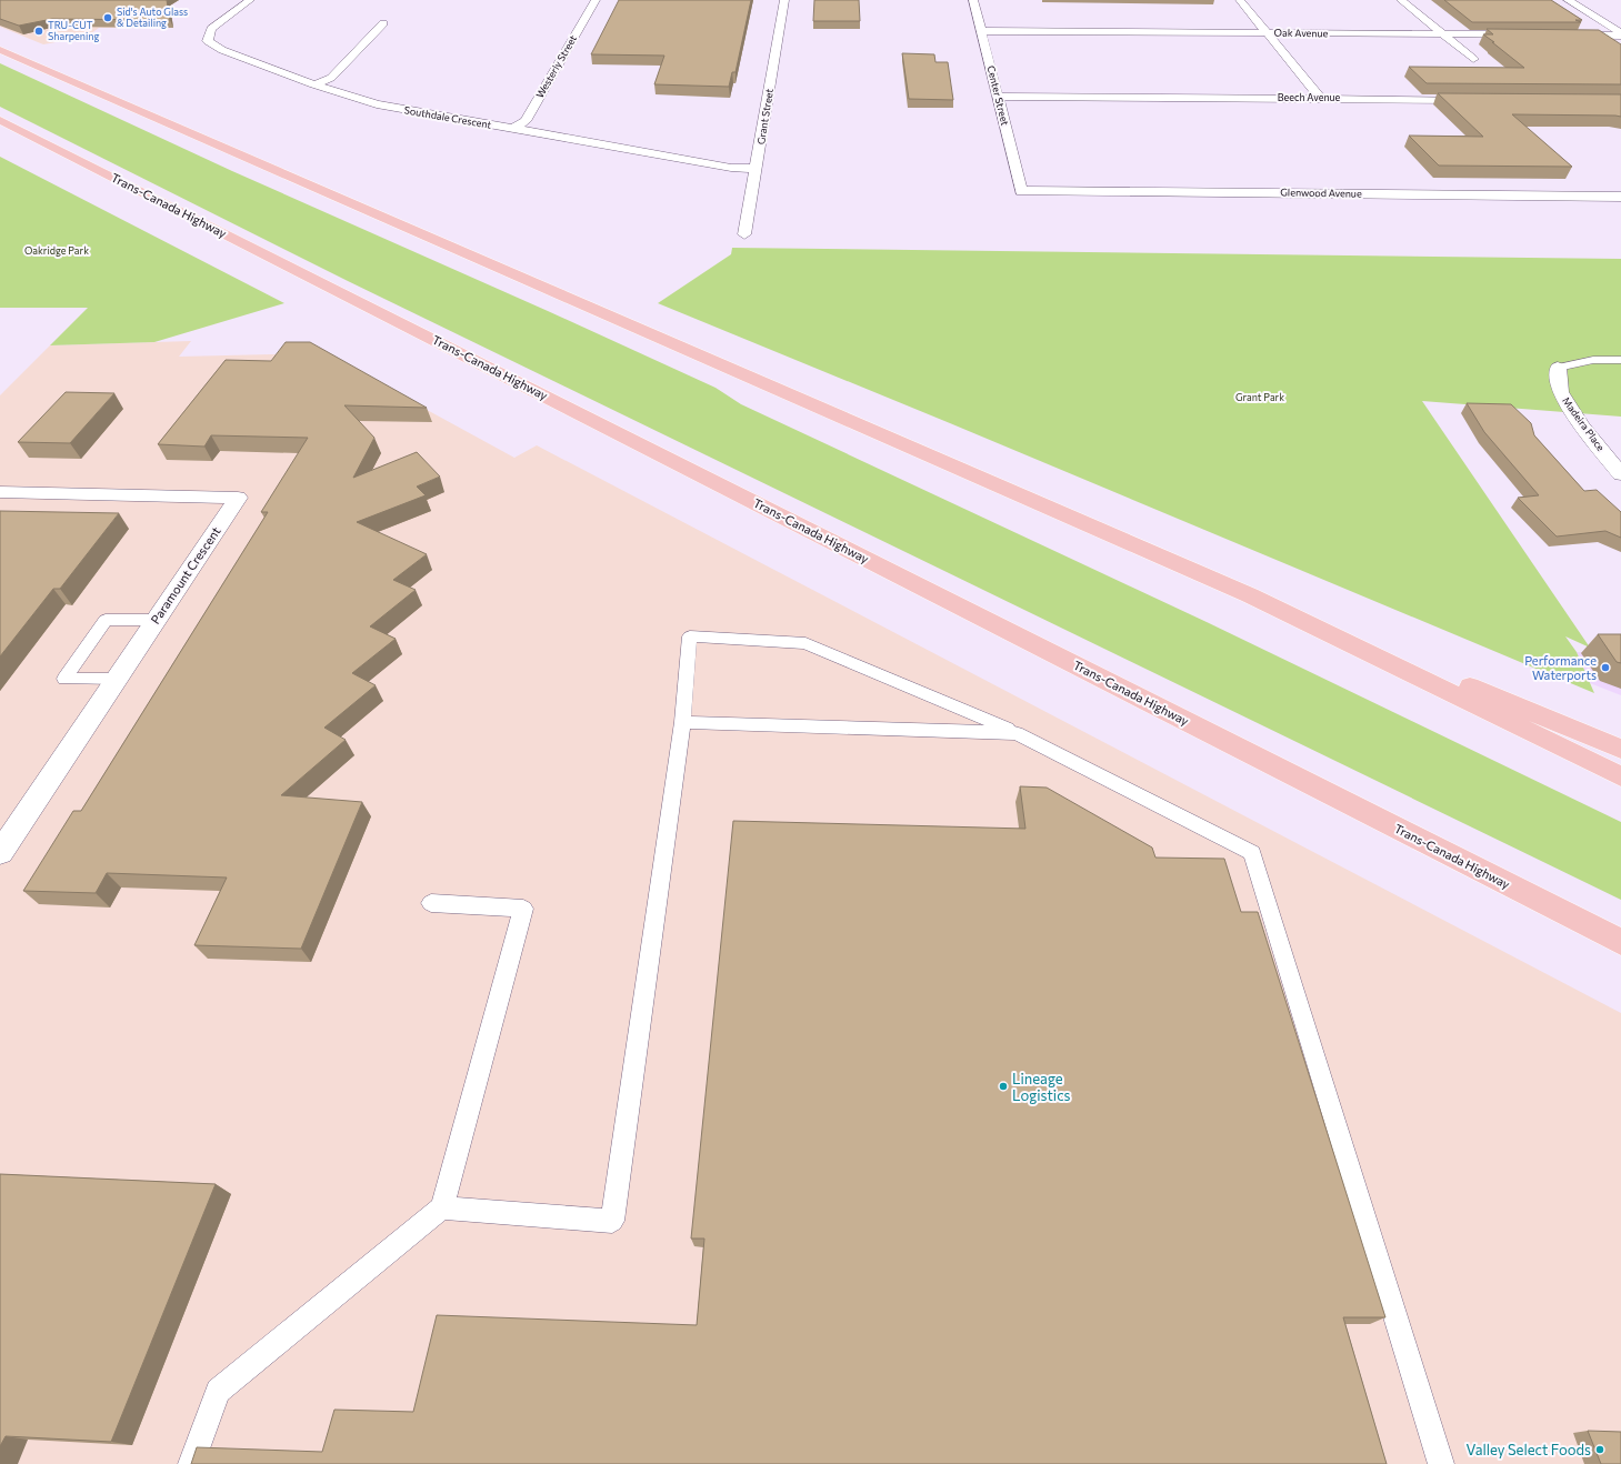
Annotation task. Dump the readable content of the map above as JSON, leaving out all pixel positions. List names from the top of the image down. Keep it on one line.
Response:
{"streets":{"highway":["Trans-Canada Highway"],"street":["Oak Avenue","Westerly Street","Center Street","Beech Avenue","Grant Street","Southdale Crescent","Glenwood Avenue","Madeira Place","Paramount Crescent"]},"crossings":[["Oak Avenue","Center Street"],["Westerly Street","Southdale Crescent"],["Center Street","Beech Avenue"],["Center Street","Glenwood Avenue"],["Grant Street","Southdale Crescent"]],"parks":["Oakridge Park","Grant Park"],"places":["Sid's Auto Glass & Detailing","TRU-CUT Sharpening","Performance Waterports","Lineage Logistics","Valley Select Foods"]}
